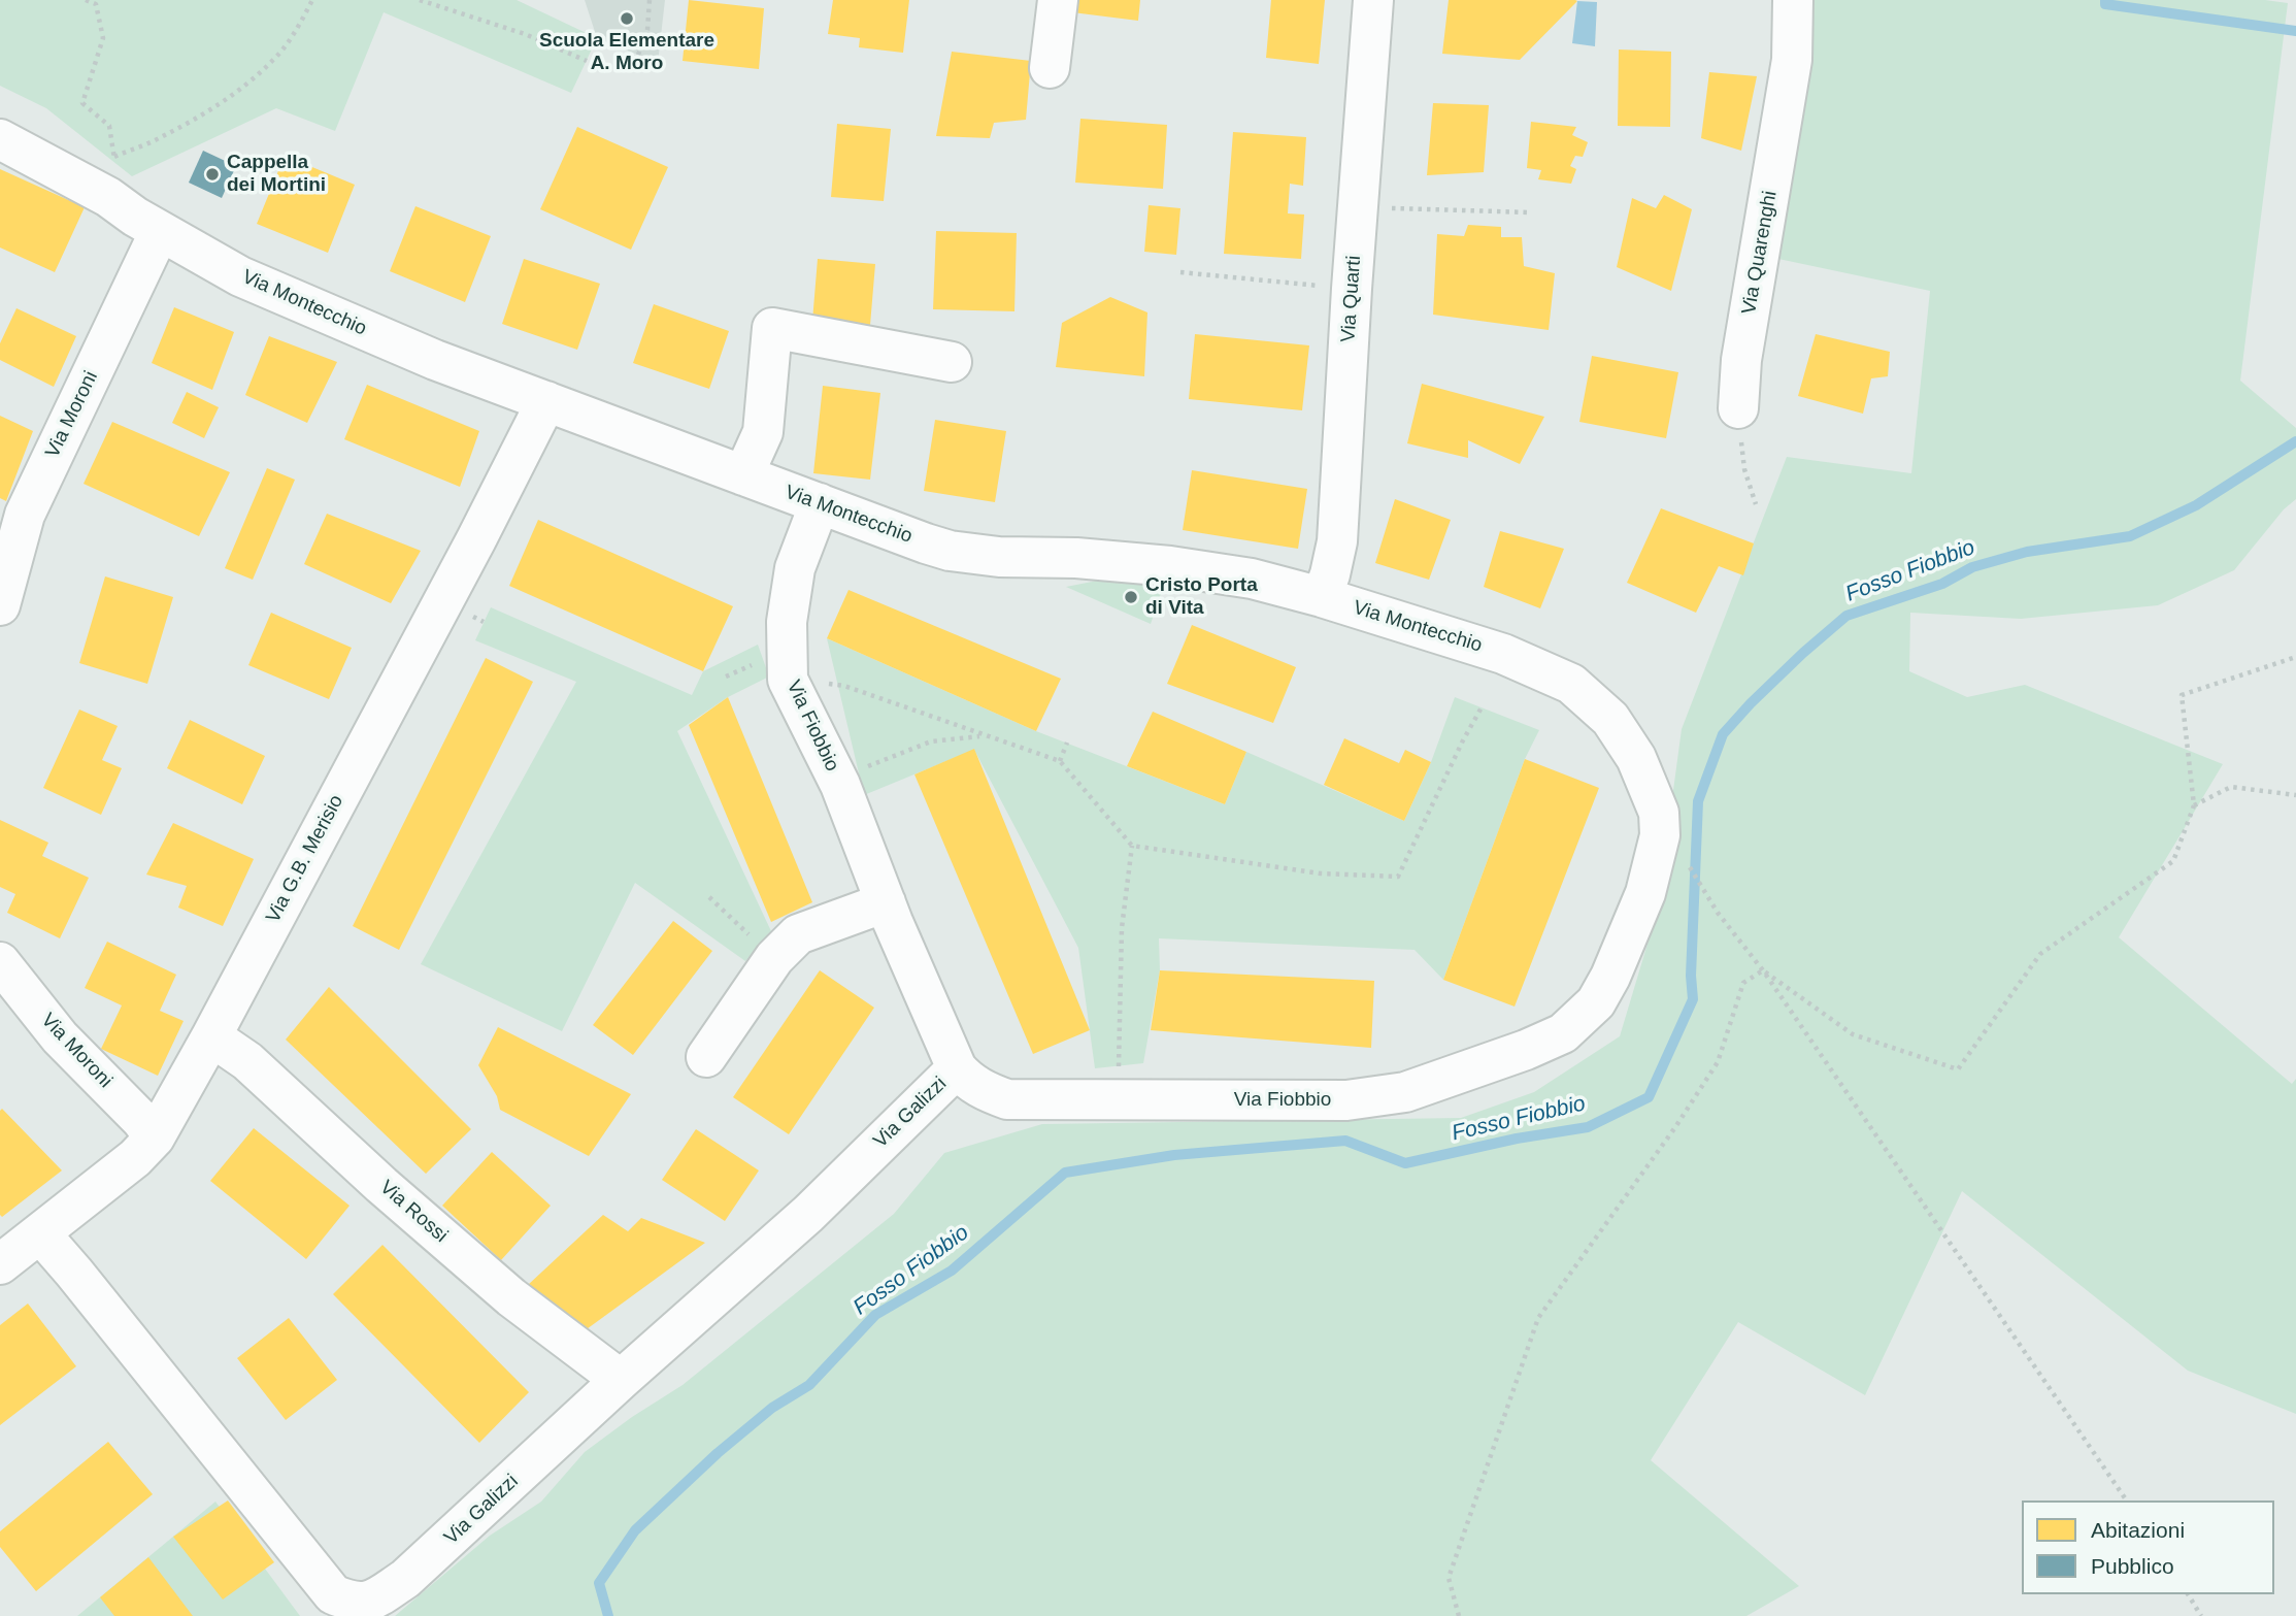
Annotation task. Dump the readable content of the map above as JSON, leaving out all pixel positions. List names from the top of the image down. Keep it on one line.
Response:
{"streets":{"street":["Via Quarenghi","Via Quarti","Via Montecchio","Via Moroni","Via Fiobbio","Via G.B. Merisio","Via Galizzi","Via Rossi"]},"crossings":[["Via Quarti","Via Montecchio"],["Via Montecchio","Via Moroni"],["Via Montecchio","Via Fiobbio"],["Via Montecchio","Via G.B. Merisio"],["Via Moroni","Via G.B. Merisio"],["Via Fiobbio","Via Galizzi"],["Via G.B. Merisio","Via Galizzi"],["Via G.B. Merisio","Via Rossi"],["Via Galizzi","Via Rossi"]],"water":["Fosso Fiobbio"],"places":["Scuola Elementare A. Moro","Cappella dei Mortini","Cristo Porta di Vita"],"legend":["Abitazioni","Pubblico"]}
